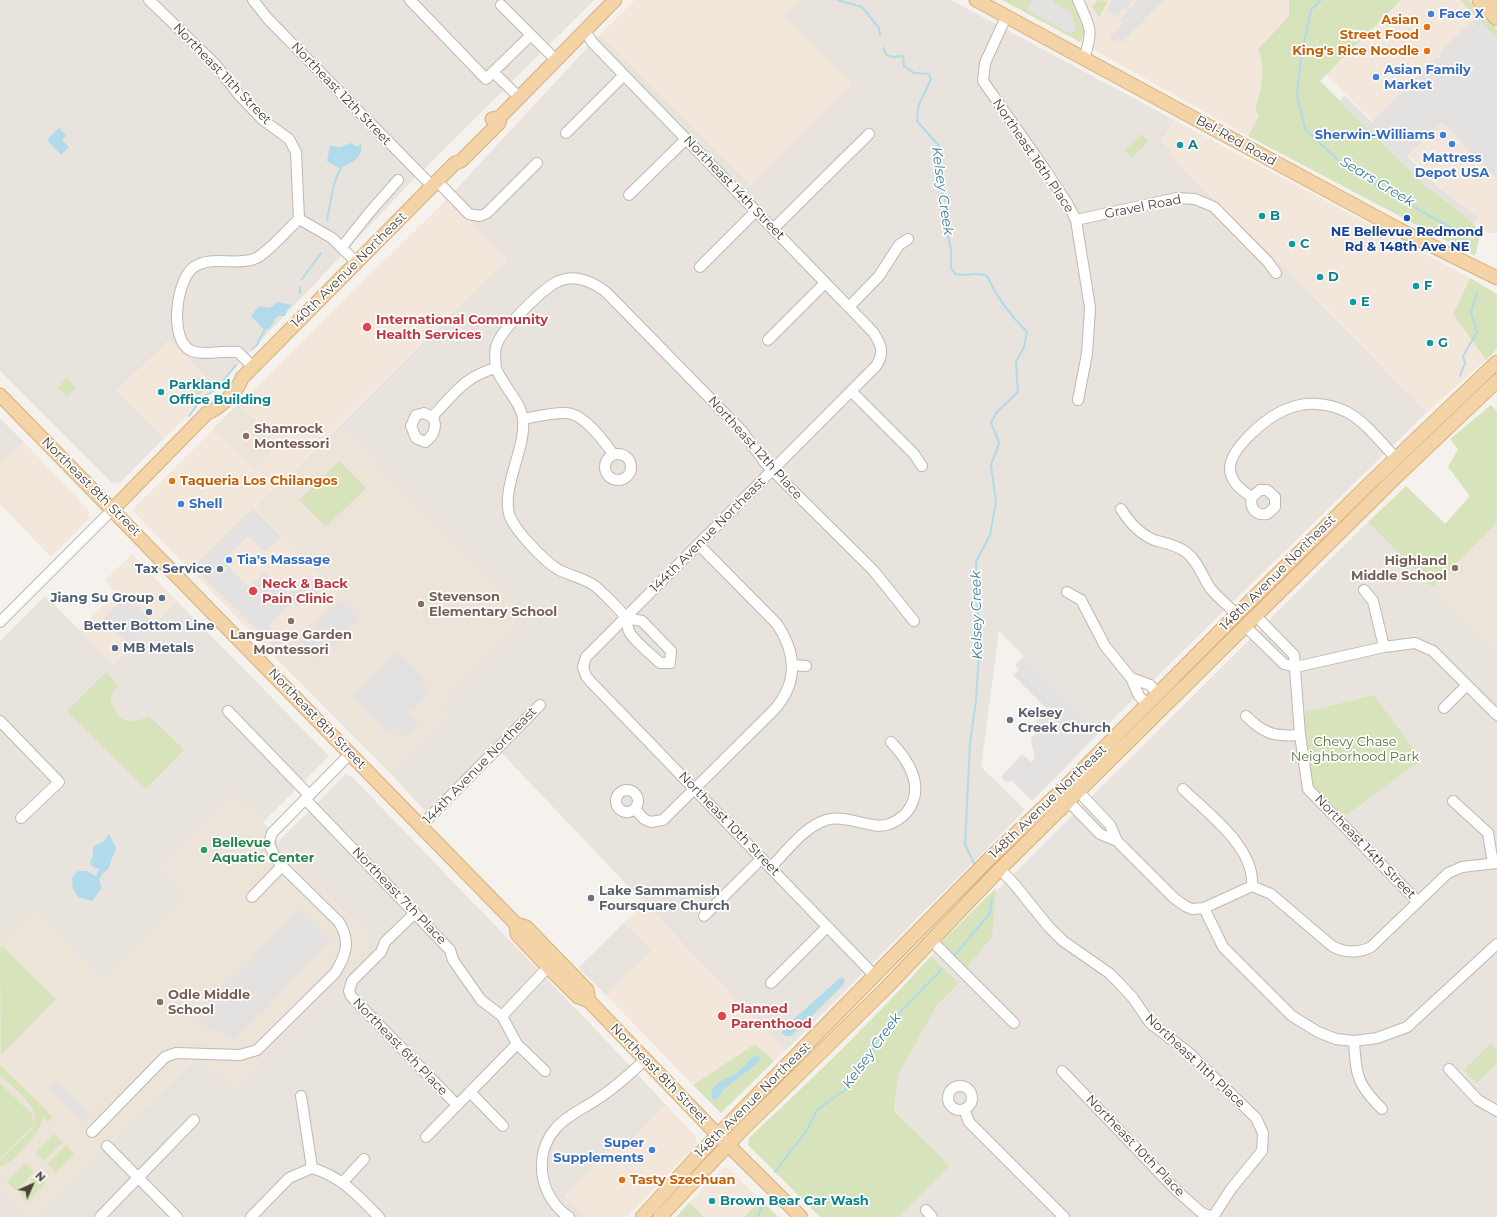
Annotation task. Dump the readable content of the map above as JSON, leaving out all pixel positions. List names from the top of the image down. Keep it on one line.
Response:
{"streets":{"main road":["Bel-Red Road","140th Avenue Northeast","Northeast 8th Street","148th Avenue Northeast"],"street":["Northeast 11th Street","Northeast 12th Street","Northeast 16th Place","Northeast 14th Street","Gravel Road","Northeast 12th Place","144th Avenue Northeast","Northeast 10th Street","Northeast 7th Place","Northeast 6th Place","Northeast 11th Place","Northeast 10th Place"]},"crossings":[["Northeast 12th Street","140th Avenue Northeast"],["Bel-Red Road","Northeast 16th Place"],["Northeast 16th Place","Gravel Road"],["Northeast 14th Street","140th Avenue Northeast"],["Northeast 14th Street","144th Avenue Northeast"],["140th Avenue Northeast","Northeast 8th Street"],["Northeast 12th Place","144th Avenue Northeast"],["Northeast 8th Street","144th Avenue Northeast"],["Northeast 8th Street","148th Avenue Northeast"],["144th Avenue Northeast","Northeast 10th Street"],["148th Avenue Northeast","Northeast 10th Street"],["148th Avenue Northeast","Northeast 11th Place"],["Northeast 7th Place","Northeast 6th Place"],["Northeast 11th Place","Northeast 10th Place"]],"water":["Sears Creek","Kelsey Creek"],"parks":["Chevy Chase Neighborhood Park"],"places":["Face X","Asian Street Food","King's Rice Noodle","Asian Family Market","Sherwin-Williams","Mattress Depot USA","A","B","NE Bellevue Redmond Rd & 148th Ave NE","C","D","F","E","International Community Health Services","G","Parkland Office Building","Shamrock Montessori","Taqueria Los Chilangos","Shell","Tia's Massage","Highland Middle School","Tax Service","Neck & Back Pain Clinic","Jiang Su Group","Stevenson Elementary School","Better Bottom Line","Language Garden Montessori","MB Metals","Kelsey Creek Church","Bellevue Aquatic Center","Lake Sammamish Foursquare Church","Odle Middle School","Planned Parenthood","Super Supplements","Tasty Szechuan","Brown Bear Car Wash"],"north":"top right"}
